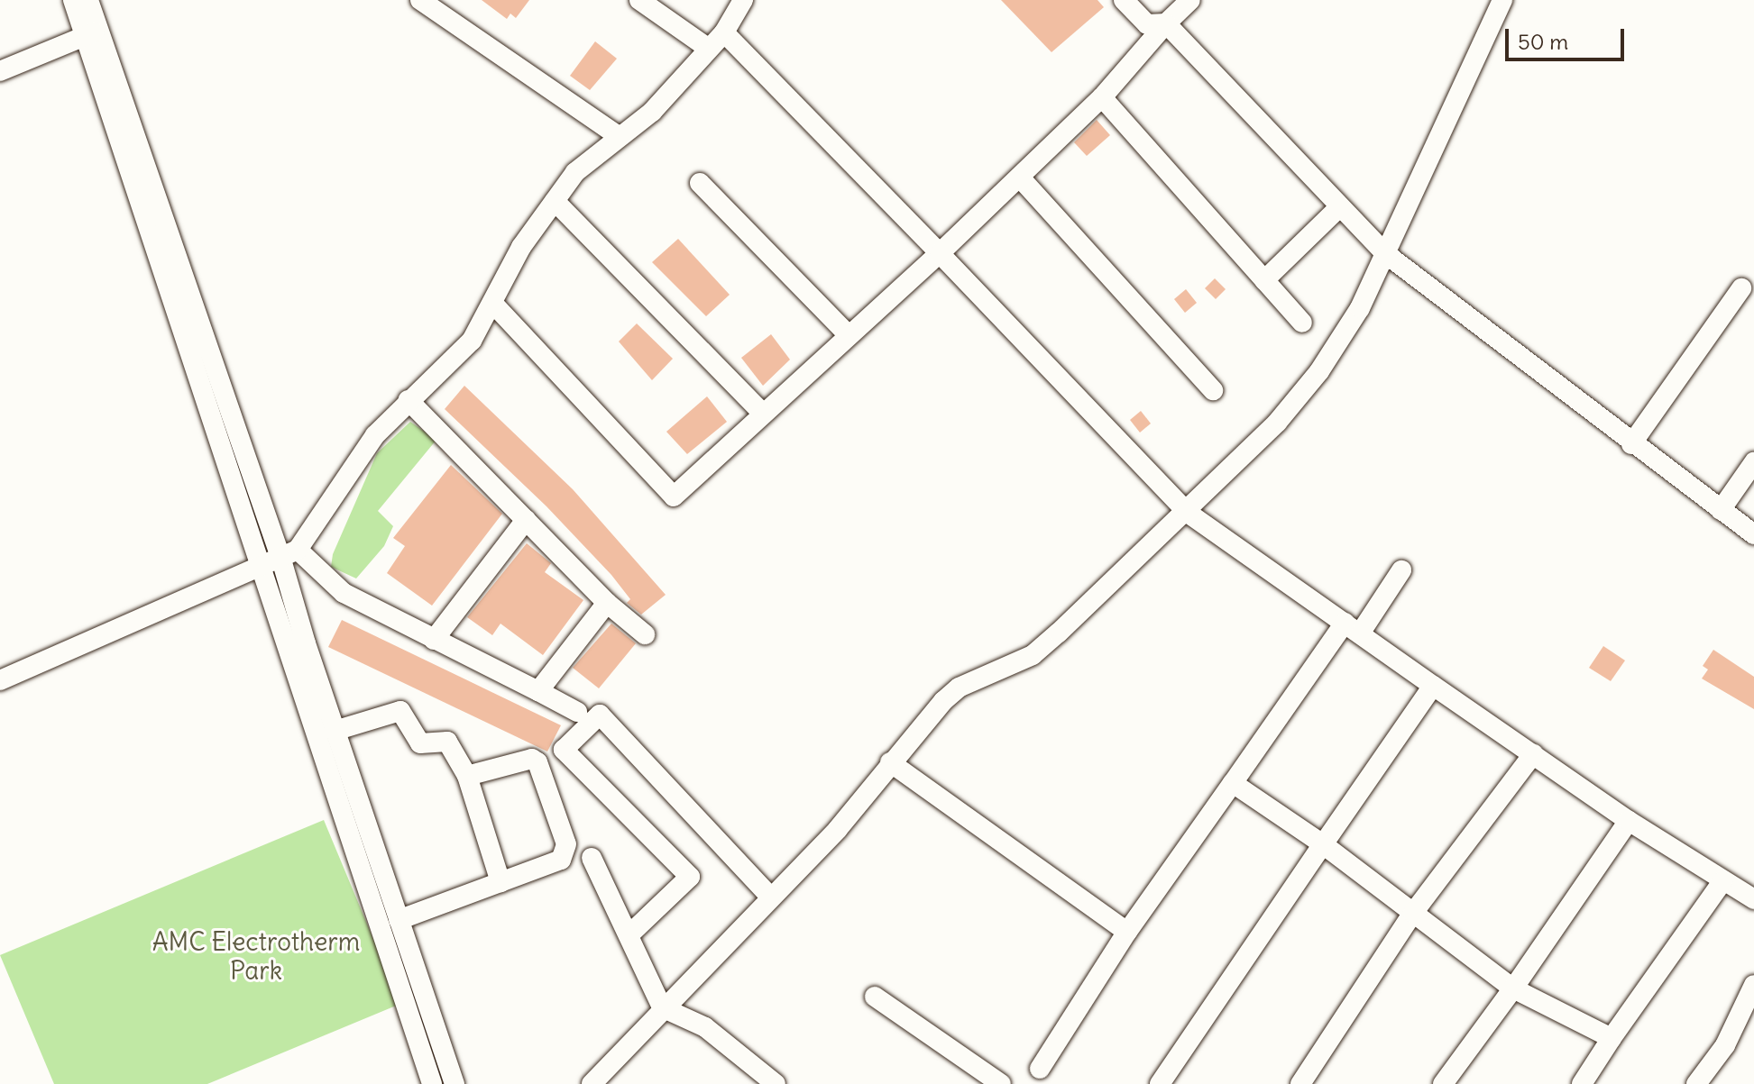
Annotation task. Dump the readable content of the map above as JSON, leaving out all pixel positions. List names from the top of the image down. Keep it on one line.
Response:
{"parks":["AMC Electrotherm Park"],"scale_bar":"50 m"}
